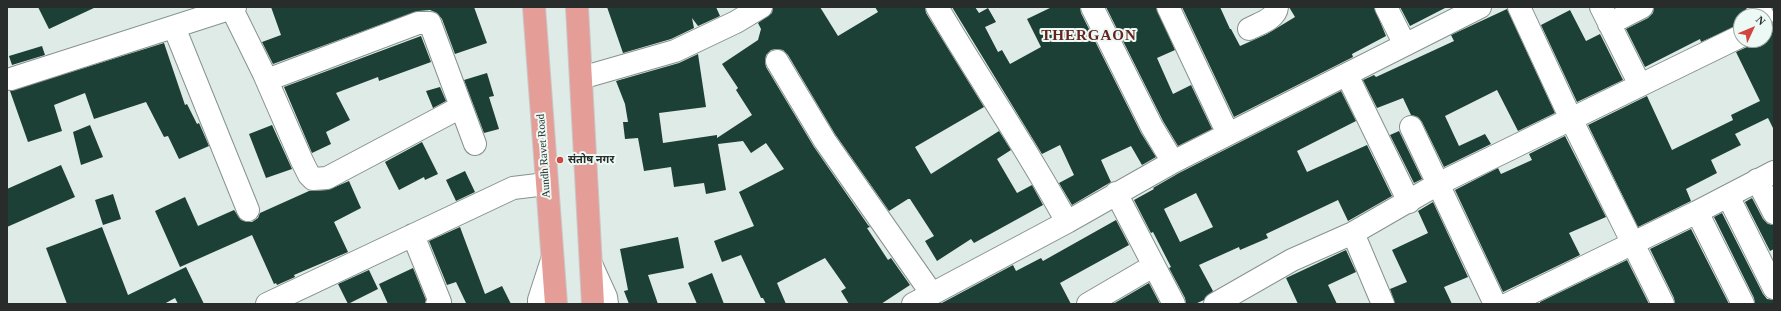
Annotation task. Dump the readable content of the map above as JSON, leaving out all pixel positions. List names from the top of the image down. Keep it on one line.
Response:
{"streets":{"main road":["Aundh Ravet Road"]},"districts":["THERGAON"],"places":["संतोष नगर"],"north":"top right"}
